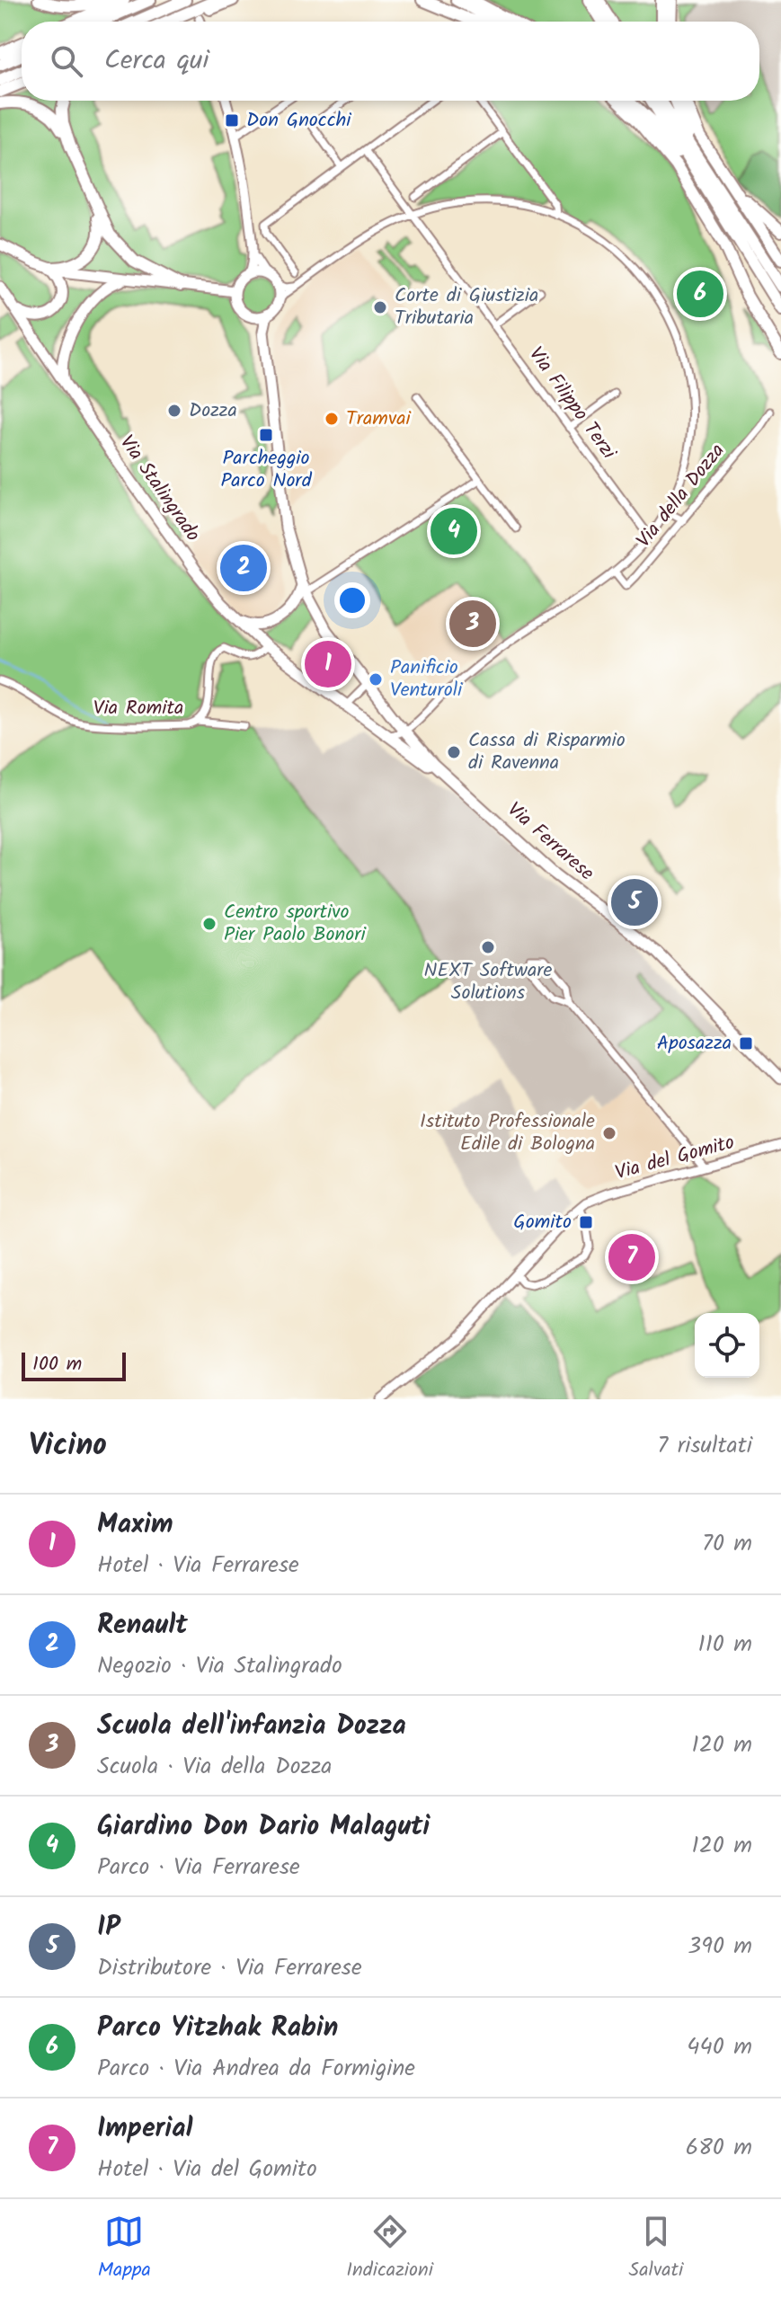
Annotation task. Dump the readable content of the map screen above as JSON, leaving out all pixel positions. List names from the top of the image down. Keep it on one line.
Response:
{"streets":{"main road":["Via Stalingrado","Via Ferrarese"],"street":["Via Filippo Terzi","Via della Dozza","Via Romita","Via del Gomito"]},"crossings":[["Via Filippo Terzi","Via della Dozza"],["Via Stalingrado","Via Romita"],["Via Stalingrado","Via Ferrarese"],["Via della Dozza","Via Ferrarese"]],"places":{"transit":["Don Gnocchi","Parcheggio Parco Nord","Aposazza","Gomito"],"other":["Corte di Giustizia Tributaria","Dozza","Tramvai","Panificio Venturoli","Cassa di Risparmio di Ravenna","Centro sportivo Pier Paolo Bonori","NEXT Software Solutions","Istituto Professionale Edile di Bologna"]},"scale_bar":"100 m","page":{"search":"Cerca qui","pins":["6","4","2","3","1","5","7"],"scale":"100 m","heading":["Vicino","7 risultati"],"list":[{"mark":"1","name":"Maxim","note":"Hotel · Via Ferrarese","value":"70 m"},{"mark":"2","name":"Renault","note":"Negozio · Via Stalingrado","value":"110 m"},{"mark":"3","name":"Scuola dell'infanzia Dozza","note":"Scuola · Via della Dozza","value":"120 m"},{"mark":"4","name":"Giardino Don Dario Malaguti","note":"Parco · Via Ferrarese","value":"120 m"},{"mark":"5","name":"IP","note":"Distributore · Via Ferrarese","value":"390 m"},{"mark":"6","name":"Parco Yitzhak Rabin","note":"Parco · Via Andrea da Formigine","value":"440 m"},{"mark":"7","name":"Imperial","note":"Hotel · Via del Gomito","value":"680 m"}],"nav":["Mappa","Indicazioni","Salvati"]}}
